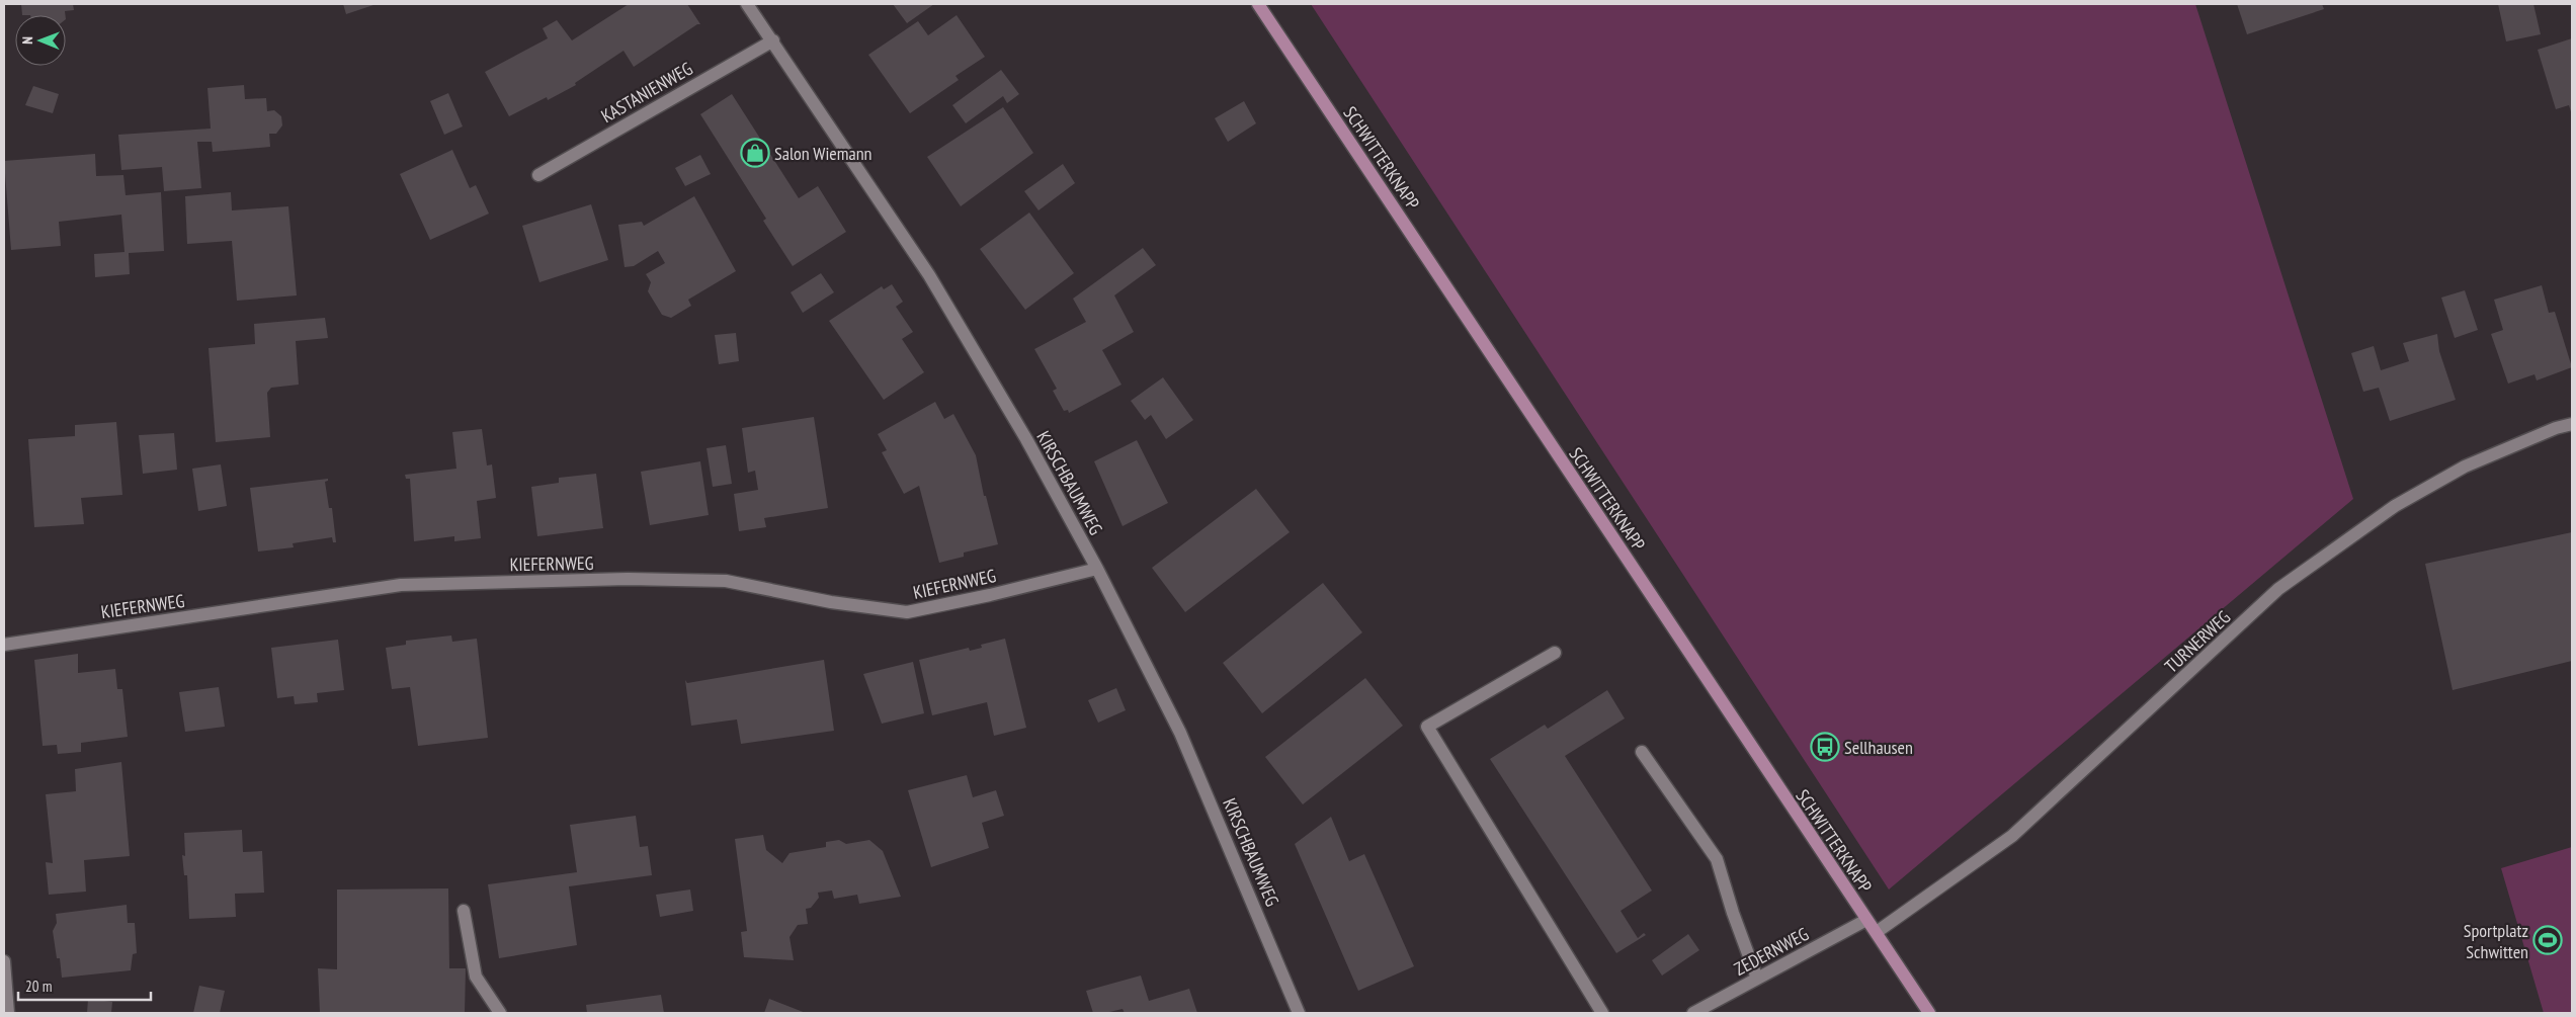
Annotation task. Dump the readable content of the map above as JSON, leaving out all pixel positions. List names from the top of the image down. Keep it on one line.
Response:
{"streets":{"main road":["SCHWITTERKNAPP"],"street":["KASTANIENWEG","KIRSCHBAUMWEG","KIEFERNWEG","TURNERWEG","ZEDERNWEG"]},"crossings":[["KASTANIENWEG","KIRSCHBAUMWEG"],["SCHWITTERKNAPP","TURNERWEG"],["SCHWITTERKNAPP","ZEDERNWEG"],["KIRSCHBAUMWEG","KIEFERNWEG"]],"places":{"shop":["Salon Wiemann"],"bus stop":["Sellhausen"],"sports":["Sportplatz Schwitten"]},"scale_bar":"20 m","north":"left"}
